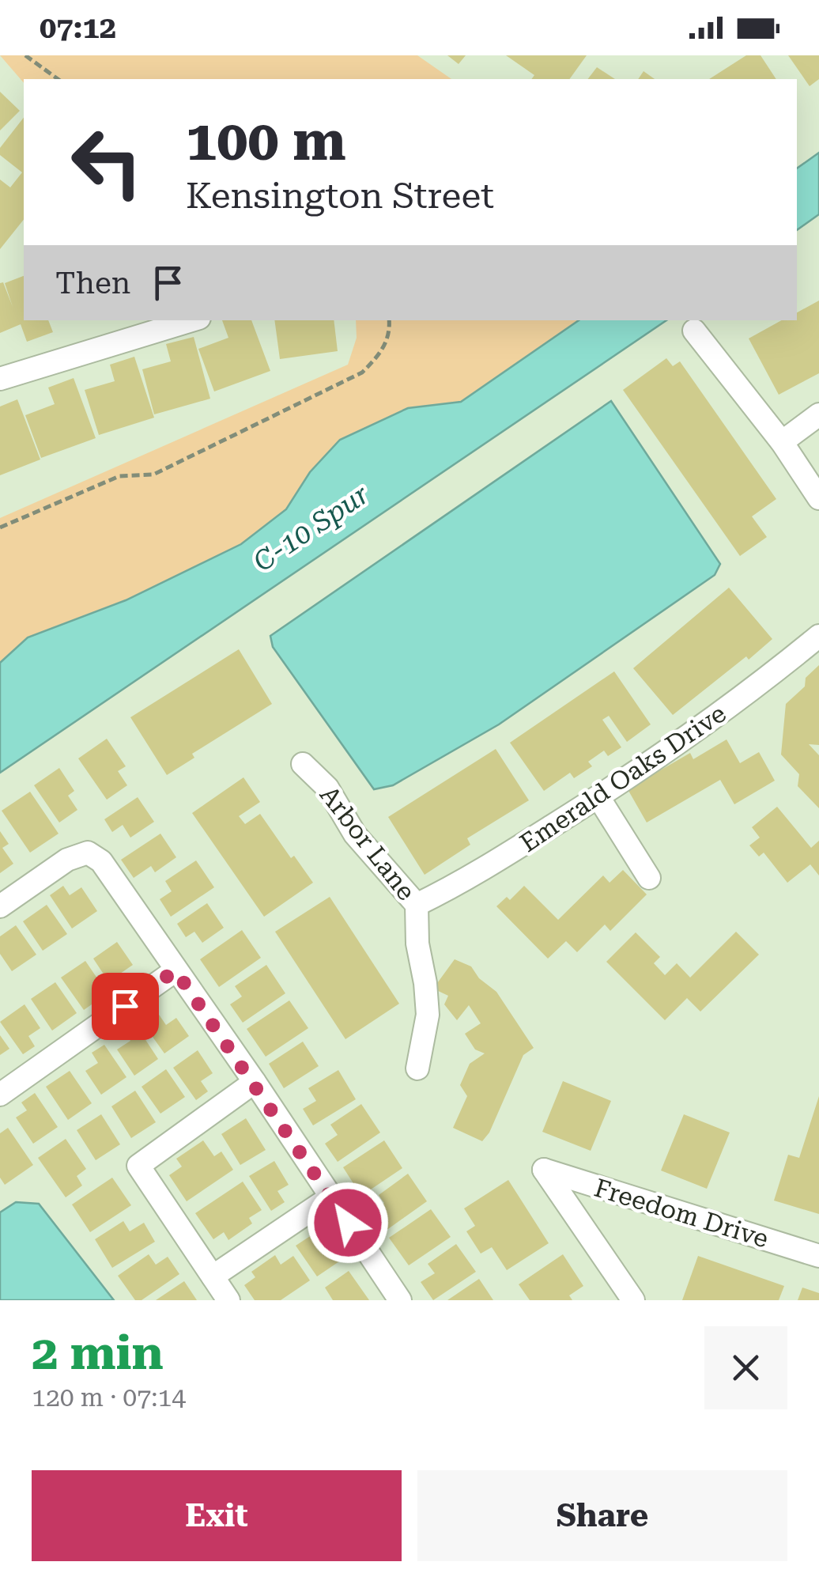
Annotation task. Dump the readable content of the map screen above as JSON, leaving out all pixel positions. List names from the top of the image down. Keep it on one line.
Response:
{"streets":{"street":["Emerald Oaks Drive","Arbor Lane","Freedom Drive"]},"crossings":[["Emerald Oaks Drive","Arbor Lane"]],"water":["C-10 Spur"],"page":{"status":"07:12","turn":["100 m","Kensington Street"],"then":"Then","heading":["2 min","120 m · 07:14"],"buttons":["Exit","Share"]}}
